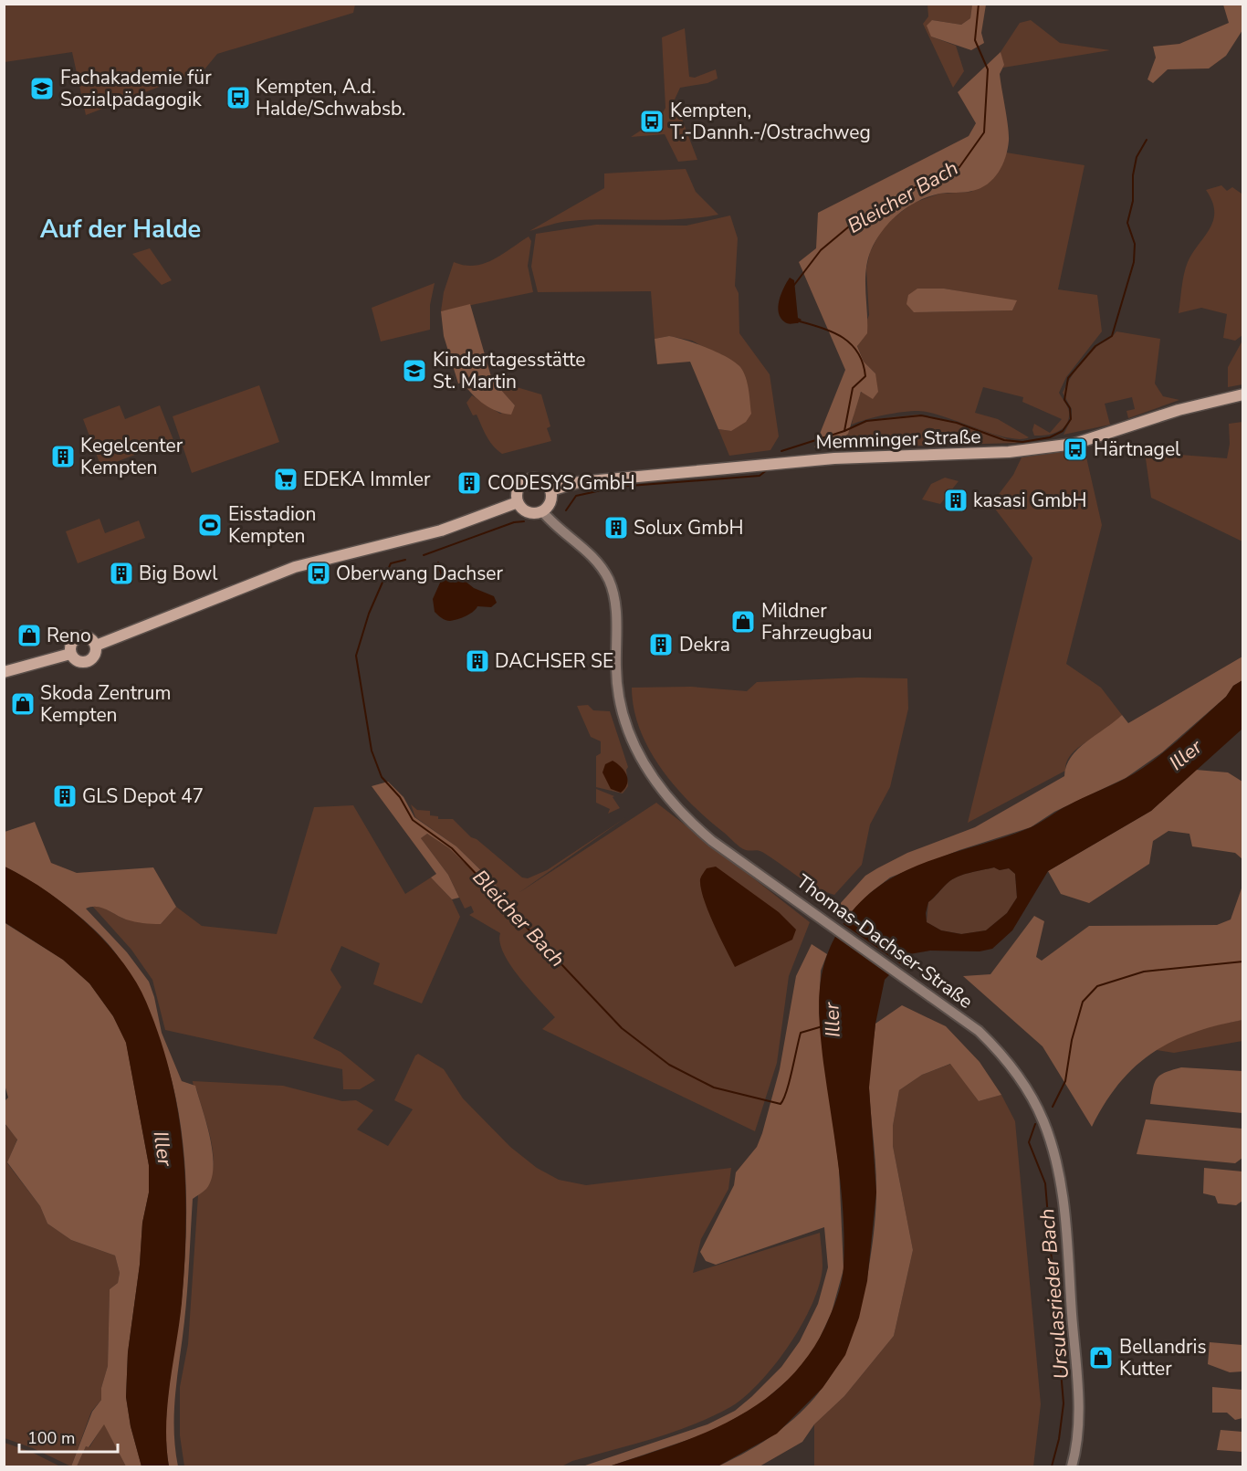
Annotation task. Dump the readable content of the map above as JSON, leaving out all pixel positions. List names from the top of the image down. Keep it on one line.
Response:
{"streets":{"main road":["Memminger Straße"],"street":["Thomas-Dachser-Straße"]},"crossings":[["Memminger Straße","Thomas-Dachser-Straße"]],"districts":["Auf der Halde"],"water":["Bleicher Bach","Iller","Ursulasrieder Bach"],"places":{"school or university":["Fachakademie für Sozialpädagogik","Kindertagesstätte St. Martin"],"bus stop":["Kempten, A.d. Halde/Schwabsb.","Kempten, T.-Dannh.-/Ostrachweg","Härtnagel","Oberwang Dachser"],"building":["Kegelcenter Kempten","CODESYS GmbH","kasasi GmbH","Solux GmbH","Big Bowl","Dekra","DACHSER SE","GLS Depot 47"],"supermarket":["EDEKA Immler"],"sports":["Eisstadion Kempten"],"shop":["Mildner Fahrzeugbau","Reno","Skoda Zentrum Kempten","Bellandris Kutter"]},"scale_bar":"100 m"}
